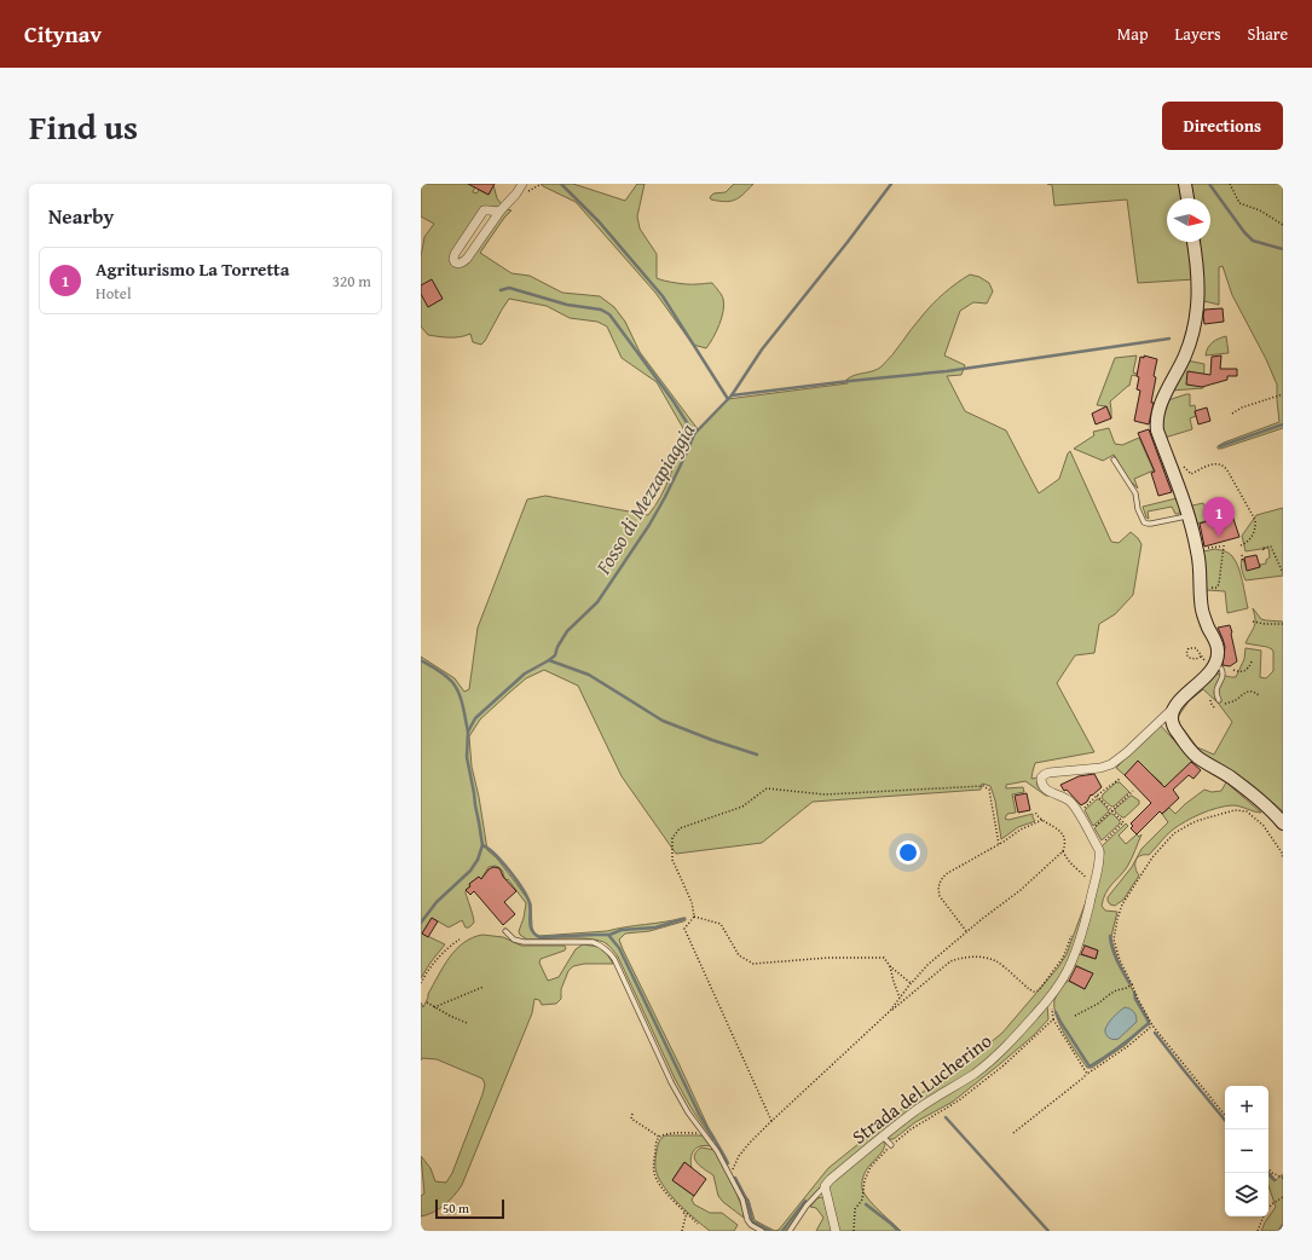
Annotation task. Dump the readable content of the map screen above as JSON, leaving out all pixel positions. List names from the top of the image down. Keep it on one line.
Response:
{"streets":{"street":["Strada del Lucherino"]},"water":["Fosso di Mezzapiaggia"],"scale_bar":"50 m","north":"right","page":{"header":"Citynav","nav":["Map","Layers","Share"],"title":"Find us","buttons":"Directions","heading":"Nearby","list":[{"mark":"1","name":"Agriturismo La Torretta","note":"Hotel","value":"320 m"}],"pins":"1","map_buttons":["+","−"],"scale":"50 m"}}
